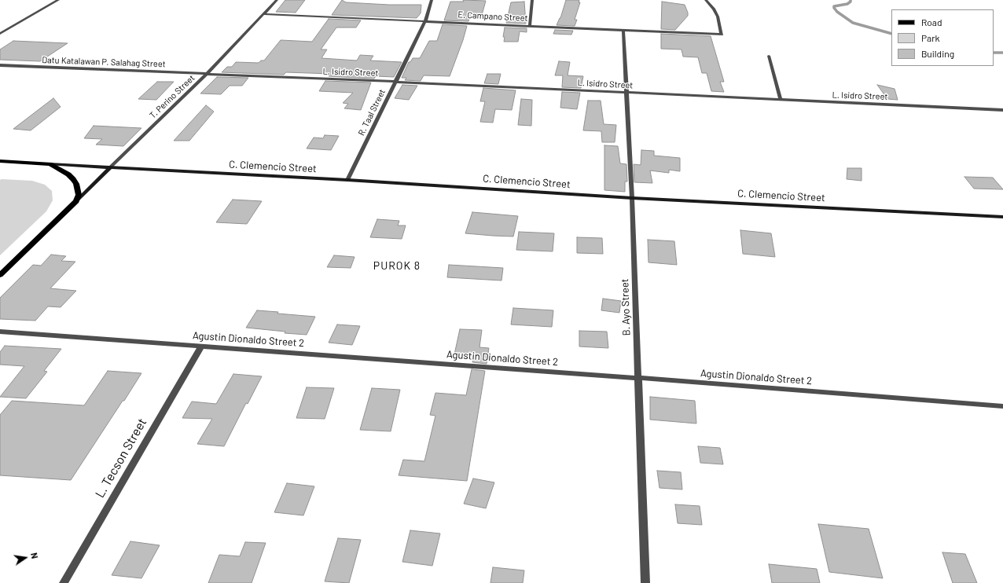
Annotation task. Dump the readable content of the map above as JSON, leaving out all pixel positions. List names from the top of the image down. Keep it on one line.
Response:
{"streets":{"street":["E. Campano Street","Datu Katalawan P. Salahag Street","L. Isidro Street","T. Perino Street","R. Taal Street","C. Clemencio Street","B. Ayo Street","Agustin Dionaldo Street 2","L. Tecson Street"]},"crossings":[["E. Campano Street","T. Perino Street"],["E. Campano Street","R. Taal Street"],["E. Campano Street","B. Ayo Street"],["Datu Katalawan P. Salahag Street","L. Isidro Street"],["Datu Katalawan P. Salahag Street","T. Perino Street"],["L. Isidro Street","T. Perino Street"],["L. Isidro Street","R. Taal Street"],["L. Isidro Street","B. Ayo Street"],["T. Perino Street","C. Clemencio Street"],["R. Taal Street","C. Clemencio Street"],["C. Clemencio Street","B. Ayo Street"],["B. Ayo Street","Agustin Dionaldo Street 2"],["Agustin Dionaldo Street 2","L. Tecson Street"]],"districts":["PUROK 8"],"legend":["Road","Park","Building"],"north":"right"}
